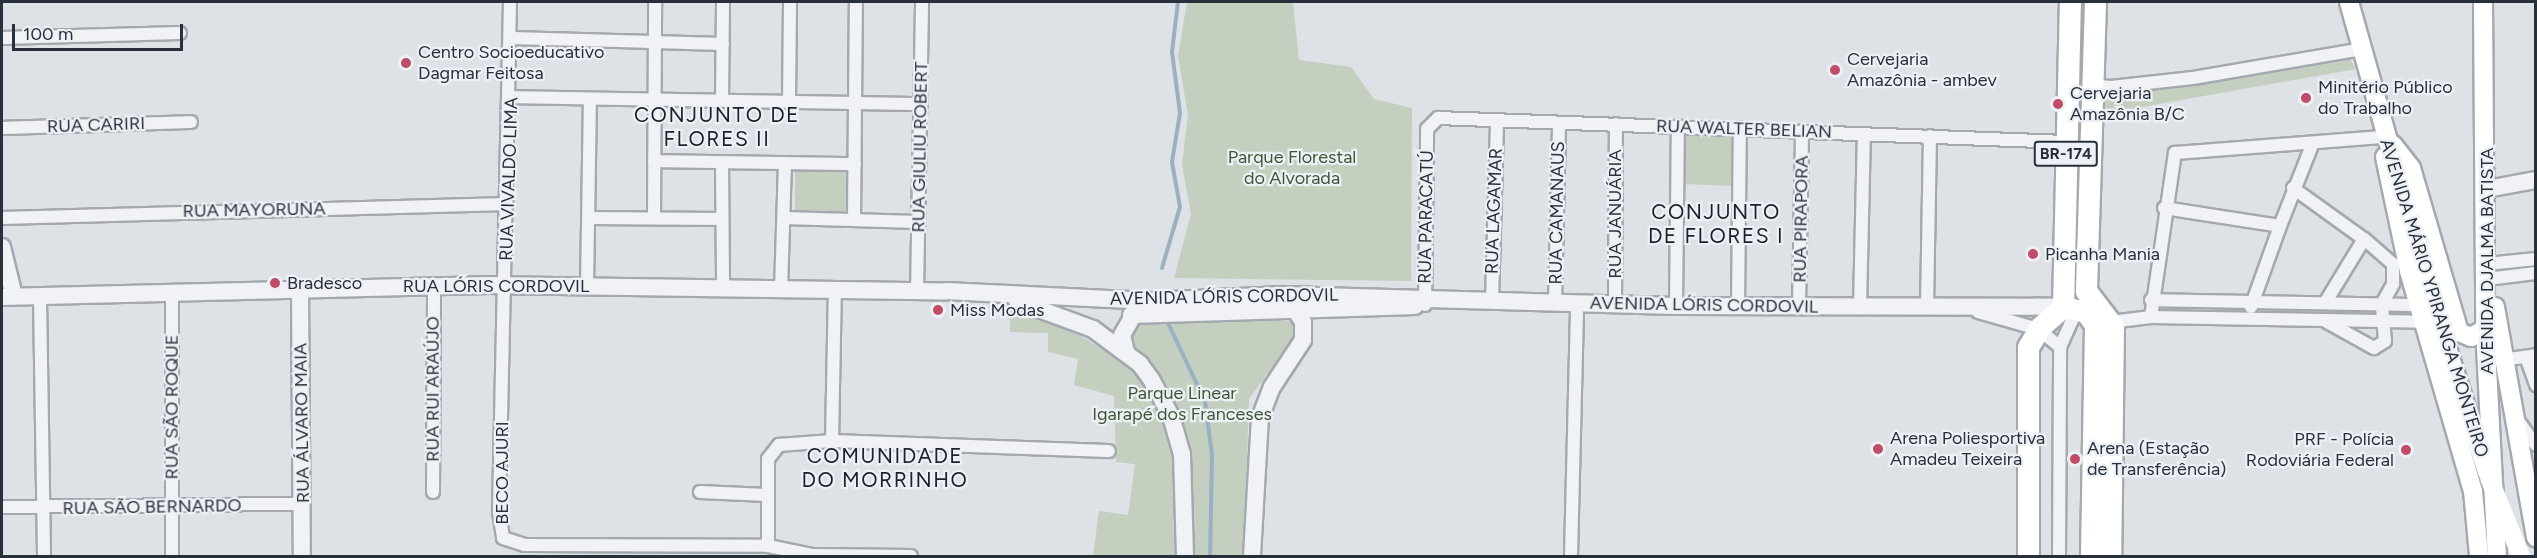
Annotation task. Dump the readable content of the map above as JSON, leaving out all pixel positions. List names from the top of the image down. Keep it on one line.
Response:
{"streets":{"highway":["BR-174"],"main road":["AVENIDA DJALMA BATISTA","AVENIDA MÁRIO YPIRANGA MONTEIRO"],"street":["RUA CARIRI","RUA WALTER BELIAN","RUA GIULIU ROBERT","RUA VIVALDO LIMA","RUA MAYORUNA","RUA LAGAMAR","RUA CAMANAUS","RUA JANUÁRIA","RUA PARACATÚ","RUA PIRAPORA","RUA LÓRIS CORDOVIL","AVENIDA LÓRIS CORDOVIL","RUA RUI ARAÚJO","RUA SÃO ROQUE","RUA ÁLVARO MAIA","BECO AJURI","RUA SÃO BERNARDO"]},"crossings":[["RUA WALTER BELIAN","BR-174"],["RUA WALTER BELIAN","RUA LAGAMAR"],["RUA WALTER BELIAN","RUA CAMANAUS"],["RUA WALTER BELIAN","RUA JANUÁRIA"],["RUA WALTER BELIAN","RUA PARACATÚ"],["RUA WALTER BELIAN","RUA PIRAPORA"],["RUA GIULIU ROBERT","RUA LÓRIS CORDOVIL"],["BR-174","AVENIDA LÓRIS CORDOVIL"],["RUA VIVALDO LIMA","RUA MAYORUNA"],["RUA VIVALDO LIMA","RUA LÓRIS CORDOVIL"],["RUA VIVALDO LIMA","BECO AJURI"],["RUA LAGAMAR","AVENIDA LÓRIS CORDOVIL"],["RUA CAMANAUS","AVENIDA LÓRIS CORDOVIL"],["RUA JANUÁRIA","AVENIDA LÓRIS CORDOVIL"],["RUA PARACATÚ","AVENIDA LÓRIS CORDOVIL"],["RUA PIRAPORA","AVENIDA LÓRIS CORDOVIL"],["AVENIDA DJALMA BATISTA","AVENIDA MÁRIO YPIRANGA MONTEIRO"],["RUA LÓRIS CORDOVIL","AVENIDA LÓRIS CORDOVIL"],["RUA LÓRIS CORDOVIL","RUA RUI ARAÚJO"],["RUA LÓRIS CORDOVIL","RUA SÃO ROQUE"],["RUA LÓRIS CORDOVIL","RUA ÁLVARO MAIA"],["RUA LÓRIS CORDOVIL","BECO AJURI"],["RUA SÃO ROQUE","RUA SÃO BERNARDO"],["RUA ÁLVARO MAIA","RUA SÃO BERNARDO"]],"districts":["CONJUNTO DE FLORES II","CONJUNTO DE FLORES I","COMUNIDADE DO MORRINHO"],"parks":["Parque Florestal do Alvorada","Parque Linear Igarapé dos Franceses"],"places":["Centro Socioeducativo Dagmar Feitosa","Cervejaria Amazônia - ambev","Minitério Público do Trabalho","Cervejaria Amazônia B/C","Picanha Mania","Bradesco","Miss Modas","Arena Poliesportiva Amadeu Teixeira","PRF - Polícia Rodoviária Federal","Arena (Estação de Transferência)"],"scale_bar":"100 m"}
